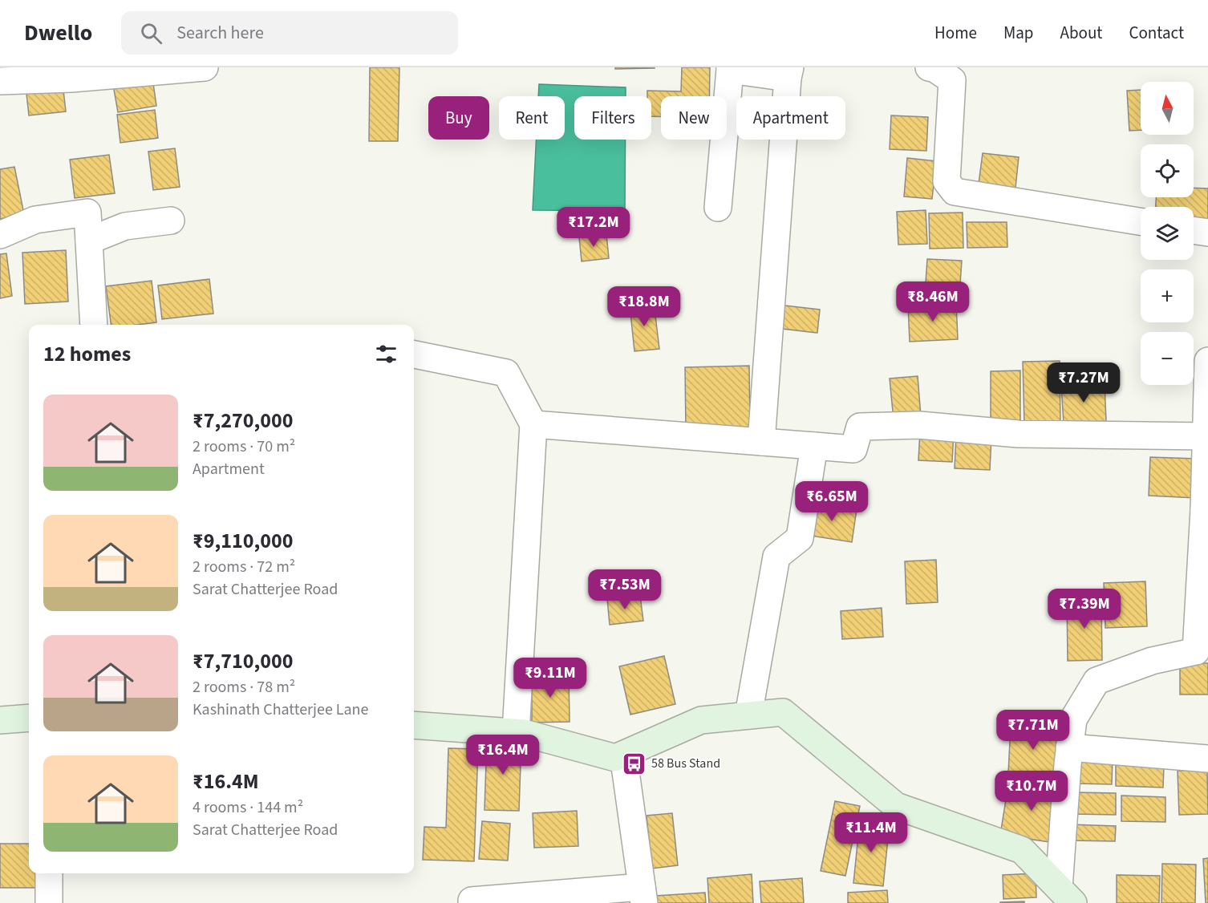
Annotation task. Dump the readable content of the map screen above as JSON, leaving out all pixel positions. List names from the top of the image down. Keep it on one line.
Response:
{"places":{"bus stop":["58 Bus Stand"]},"north":"top","page":{"header":"Dwello","search":"Search here","nav":["Home","Map","About","Contact"],"map_buttons":["+","−"],"chip":["Buy","Rent","Filters","New","Apartment"],"price":["₹17.2M","₹8.46M","₹18.8M","₹7.27M","₹6.65M","₹7.53M","₹7.39M","₹9.11M","₹7.71M","₹16.4M","₹10.7M","₹11.4M"],"heading":"12 homes","list":[{"name":"₹7,270,000","note":"2 rooms · 70 m² · Apartment"},{"name":"₹9,110,000","note":"2 rooms · 72 m² · Sarat Chatterjee Road"},{"name":"₹7,710,000","note":"2 rooms · 78 m² · Kashinath Chatterjee Lane"},{"name":"₹16.4M","note":"4 rooms · 144 m² · Sarat Chatterjee Road"}]}}
